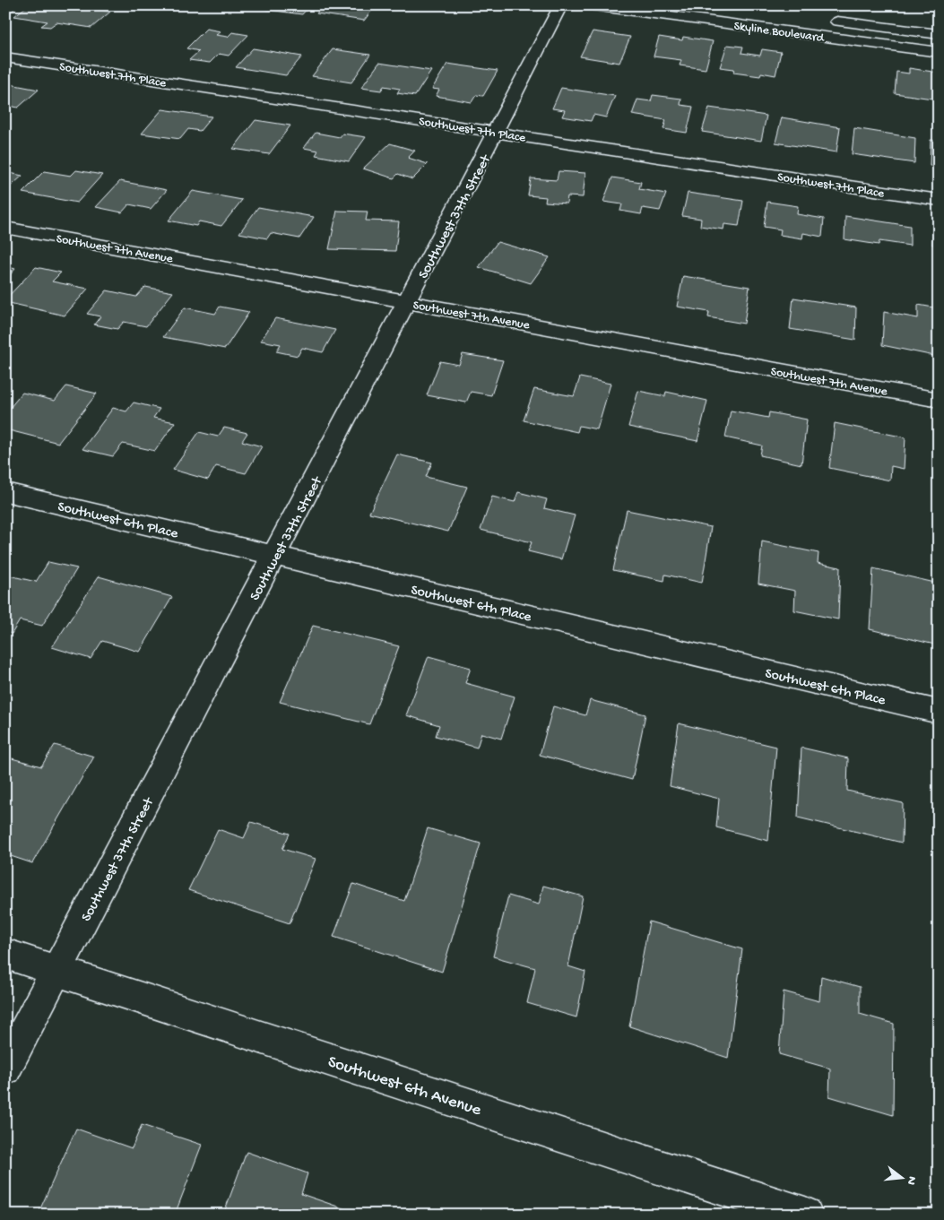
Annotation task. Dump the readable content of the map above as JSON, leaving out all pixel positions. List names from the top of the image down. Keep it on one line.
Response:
{"streets":{"street":["Skyline Boulevard","Southwest 7th Place","Southwest 37th Street","Southwest 7th Avenue","Southwest 6th Place","Southwest 6th Avenue"]},"crossings":[["Southwest 7th Place","Southwest 37th Street"],["Southwest 37th Street","Southwest 7th Avenue"],["Southwest 37th Street","Southwest 6th Place"],["Southwest 37th Street","Southwest 6th Avenue"]],"north":"right"}
